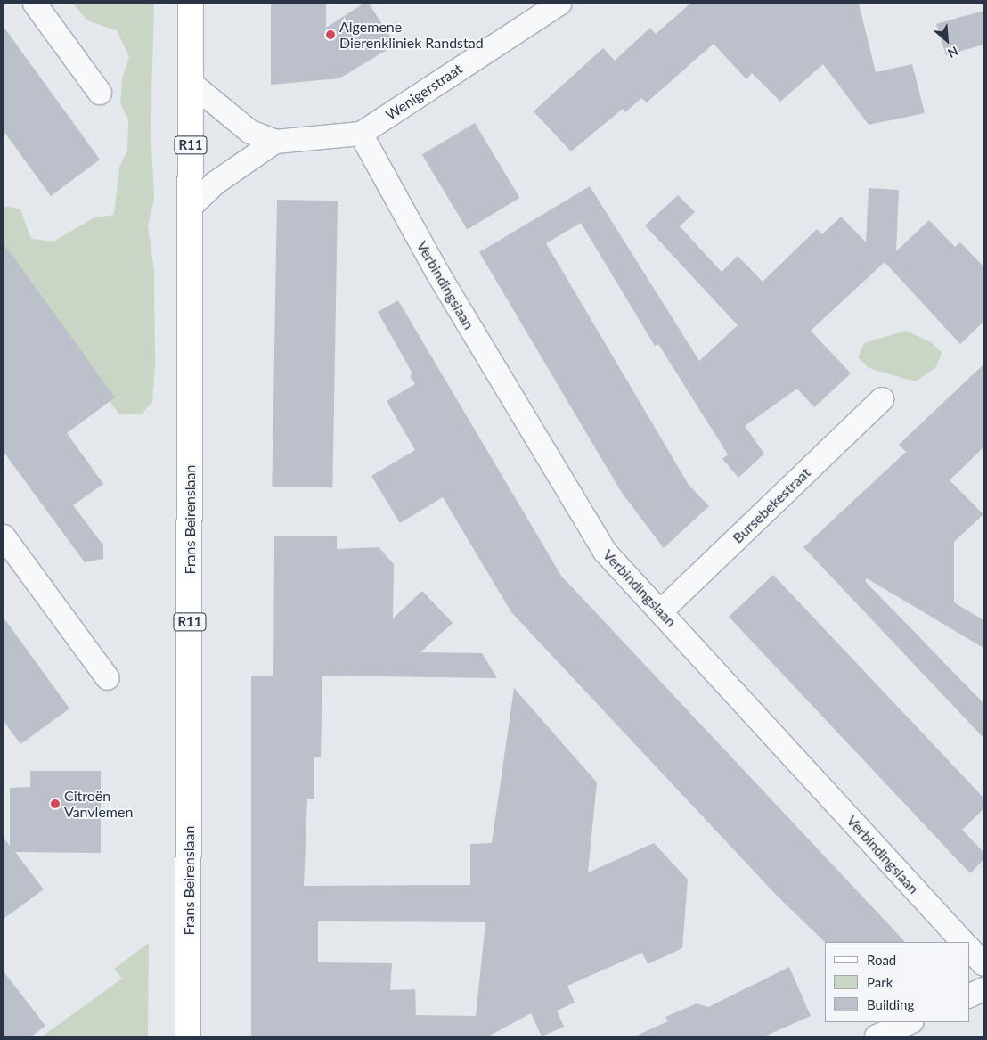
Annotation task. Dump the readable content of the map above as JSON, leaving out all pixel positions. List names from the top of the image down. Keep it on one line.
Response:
{"streets":{"main road":["R11","Frans Beirenslaan"],"street":["Wenigerstraat","Verbindingslaan","Bursebekestraat"]},"crossings":[["Wenigerstraat","Verbindingslaan"],["Wenigerstraat","Frans Beirenslaan"],["Verbindingslaan","Bursebekestraat"]],"places":["Algemene Dierenkliniek Randstad","Citroën Vanvlemen"],"legend":["Road","Park","Building"],"north":"bottom right"}
